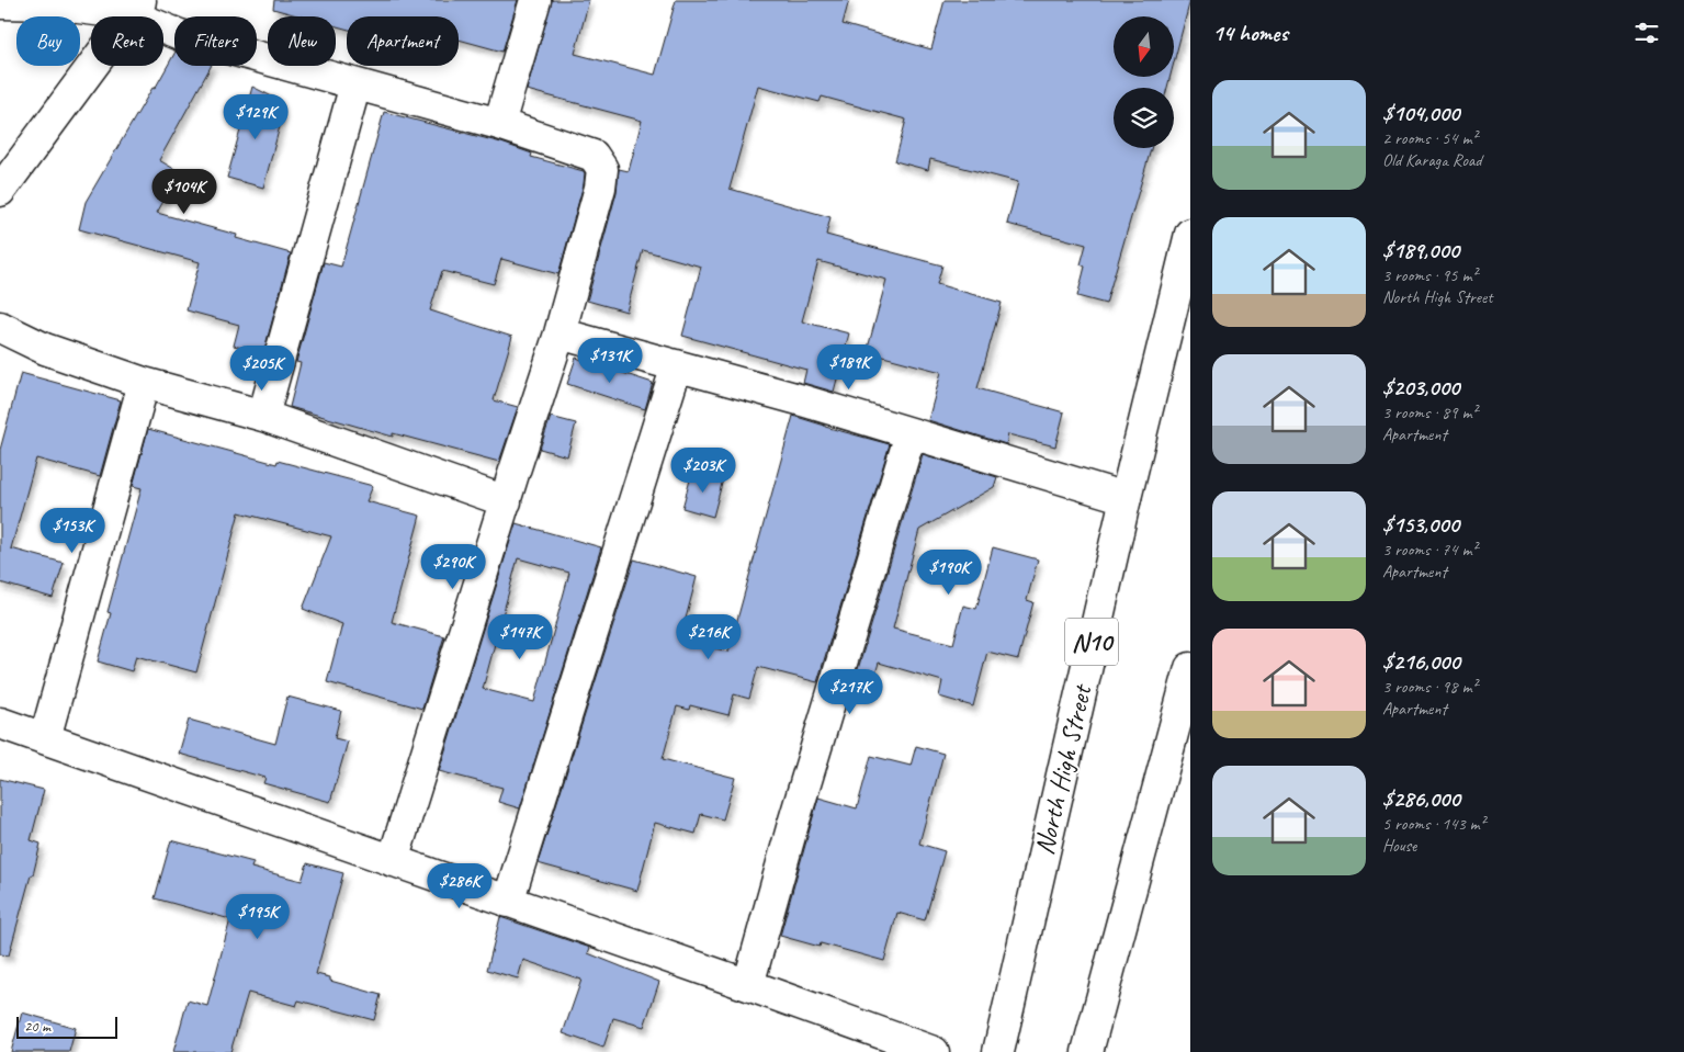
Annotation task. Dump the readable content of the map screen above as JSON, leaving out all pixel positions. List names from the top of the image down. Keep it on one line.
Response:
{"streets":{"main road":["N10","North High Street"]},"scale_bar":"20 m","north":"bottom","page":{"heading":"14 homes","chip":["Buy","Rent","Filters","New","Apartment"],"list":[{"name":"$104,000","note":"2 rooms · 54 m² · Old Karaga Road"},{"name":"$189,000","note":"3 rooms · 95 m² · North High Street"},{"name":"$203,000","note":"3 rooms · 89 m² · Apartment"},{"name":"$153,000","note":"3 rooms · 74 m² · Apartment"},{"name":"$216,000","note":"3 rooms · 98 m² · Apartment"},{"name":"$286,000","note":"5 rooms · 143 m² · House"}],"price":["$129K","$104K","$131K","$189K","$205K","$203K","$153K","$290K","$190K","$147K","$216K","$217K","$286K","$195K"],"scale":"20 m"}}
